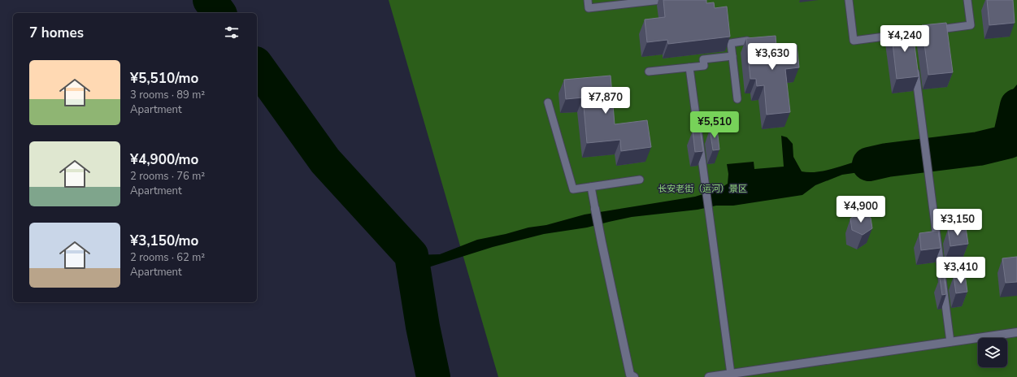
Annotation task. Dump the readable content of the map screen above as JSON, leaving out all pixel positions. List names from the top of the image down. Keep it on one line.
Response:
{"parks":["长安老街（运河）景区"],"page":{"heading":"7 homes","price":["¥4,240","¥3,630","¥7,870","¥5,510","¥4,900","¥3,150","¥3,410"],"list":[{"name":"¥5,510/mo","note":"3 rooms · 89 m² · Apartment"},{"name":"¥4,900/mo","note":"2 rooms · 76 m² · Apartment"},{"name":"¥3,150/mo","note":"2 rooms · 62 m² · Apartment"}]}}
